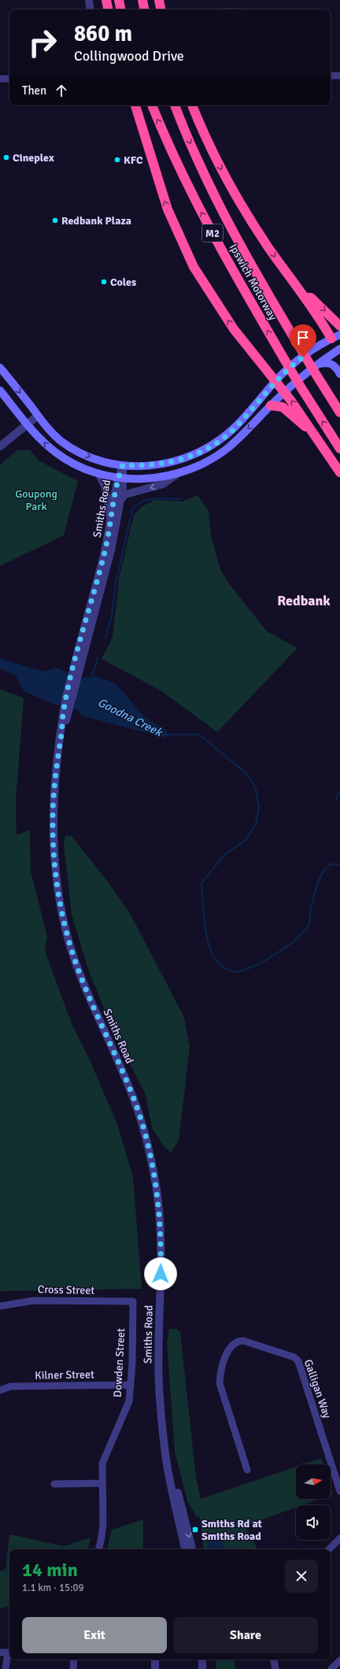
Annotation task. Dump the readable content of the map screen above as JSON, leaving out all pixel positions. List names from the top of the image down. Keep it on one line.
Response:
{"streets":{"highway":["M2","Ipswich Motorway"],"street":["Smiths Road","Cross Street","Dowden Street","Kilner Street","Galligan Way"]},"crossings":[["Cross Street","Dowden Street"],["Dowden Street","Kilner Street"]],"districts":["Redbank"],"water":["Goodna Creek"],"parks":["Goupong Park"],"places":{"other":["Cineplex","KFC","Redbank Plaza","Coles"],"transit":["Smiths Rd at Smiths Road"]},"north":"right","page":{"turn":["860 m","Collingwood Drive"],"then":"Then","heading":["14 min","1.1 km · 15:09"],"buttons":["Exit","Share"]}}
